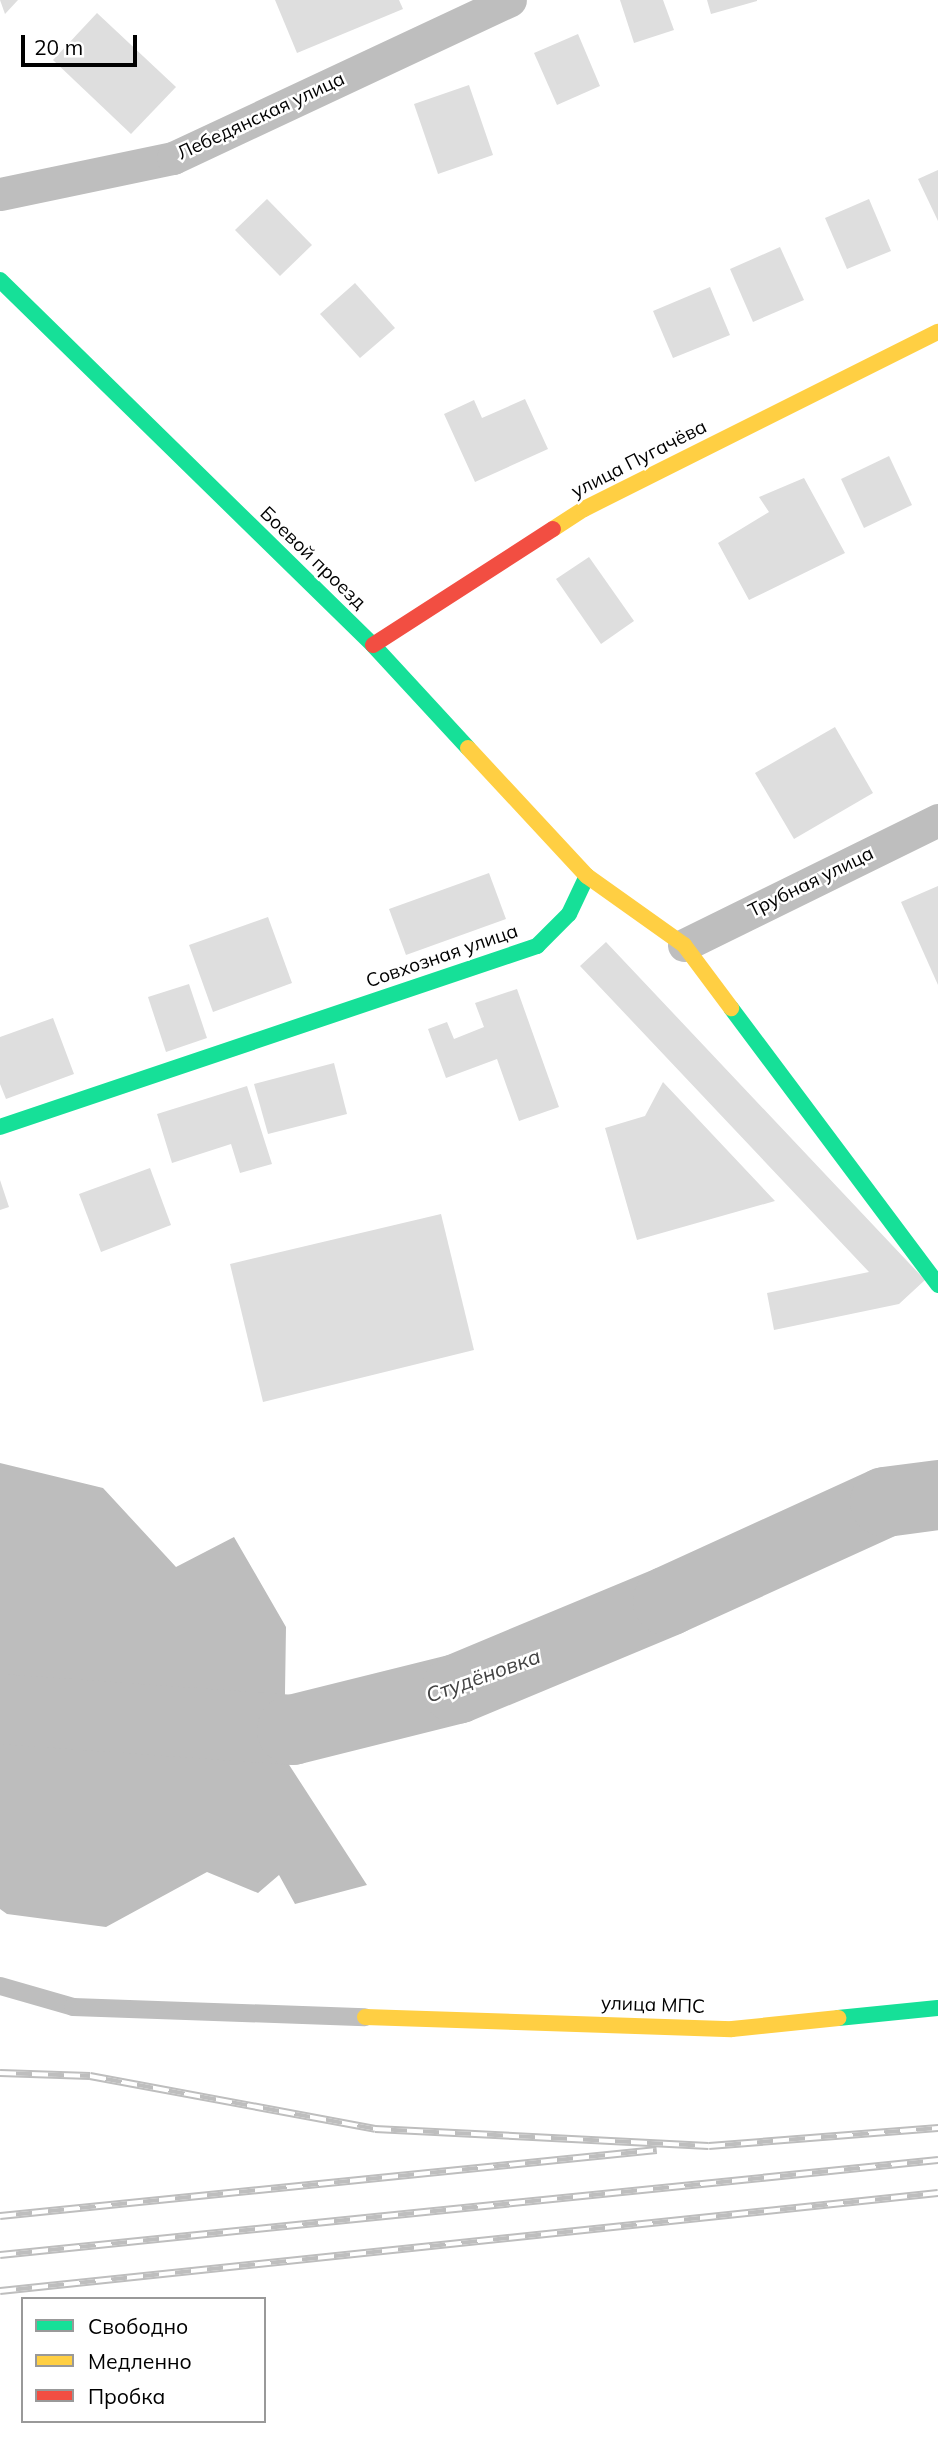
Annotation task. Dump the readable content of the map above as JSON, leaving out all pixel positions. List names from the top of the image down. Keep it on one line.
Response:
{"streets":{"street":["Лебедянская улица","улица Пугачёва","Боевой проезд","Трубная улица","Совхозная улица","улица МПС"]},"crossings":[["улица Пугачёва","Боевой проезд"],["Боевой проезд","Совхозная улица"]],"water":["Студёновка"],"legend":["Свободно","Медленно","Пробка"],"scale_bar":"20 m"}
